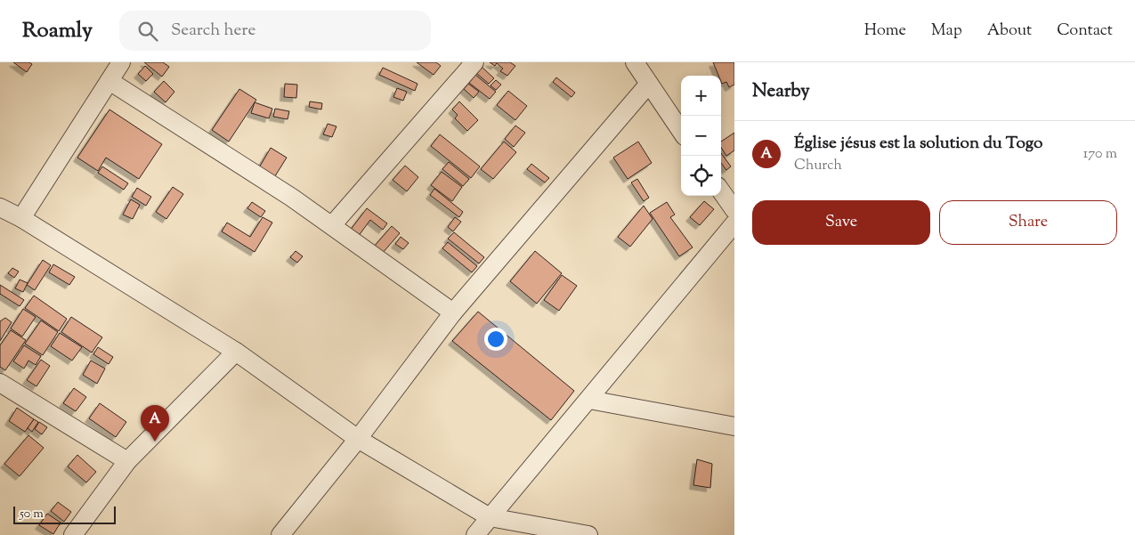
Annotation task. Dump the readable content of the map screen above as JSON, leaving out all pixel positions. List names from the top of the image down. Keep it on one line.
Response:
{"scale_bar":"50 m","page":{"header":"Roamly","search":"Search here","nav":["Home","Map","About","Contact"],"heading":"Nearby","map_buttons":["+","−"],"list":[{"mark":"A","name":"Église jésus est la solution du Togo","note":"Church","value":"170 m"}],"buttons":["Save","Share"],"pins":"A","scale":"50 m"}}
